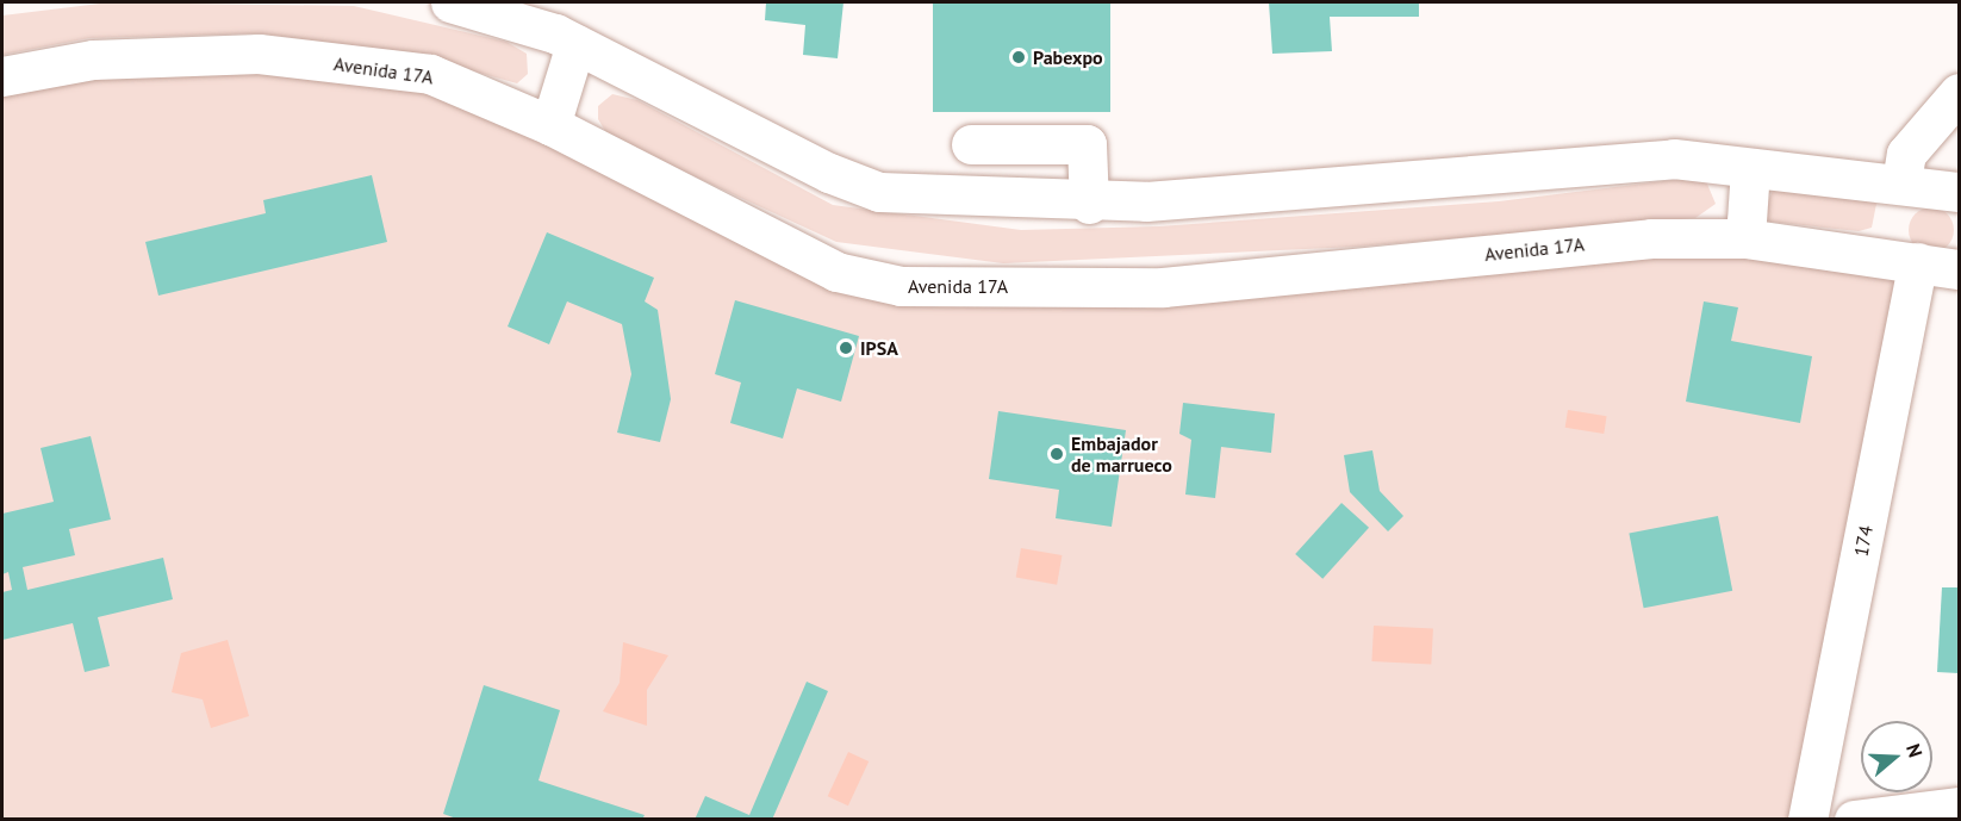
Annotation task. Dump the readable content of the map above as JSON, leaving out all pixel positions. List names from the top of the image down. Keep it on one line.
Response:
{"streets":{"main road":["Avenida 17A","174"]},"crossings":[["Avenida 17A","174"]],"places":["Pabexpo","IPSA","Embajador de marrueco"],"north":"right"}
